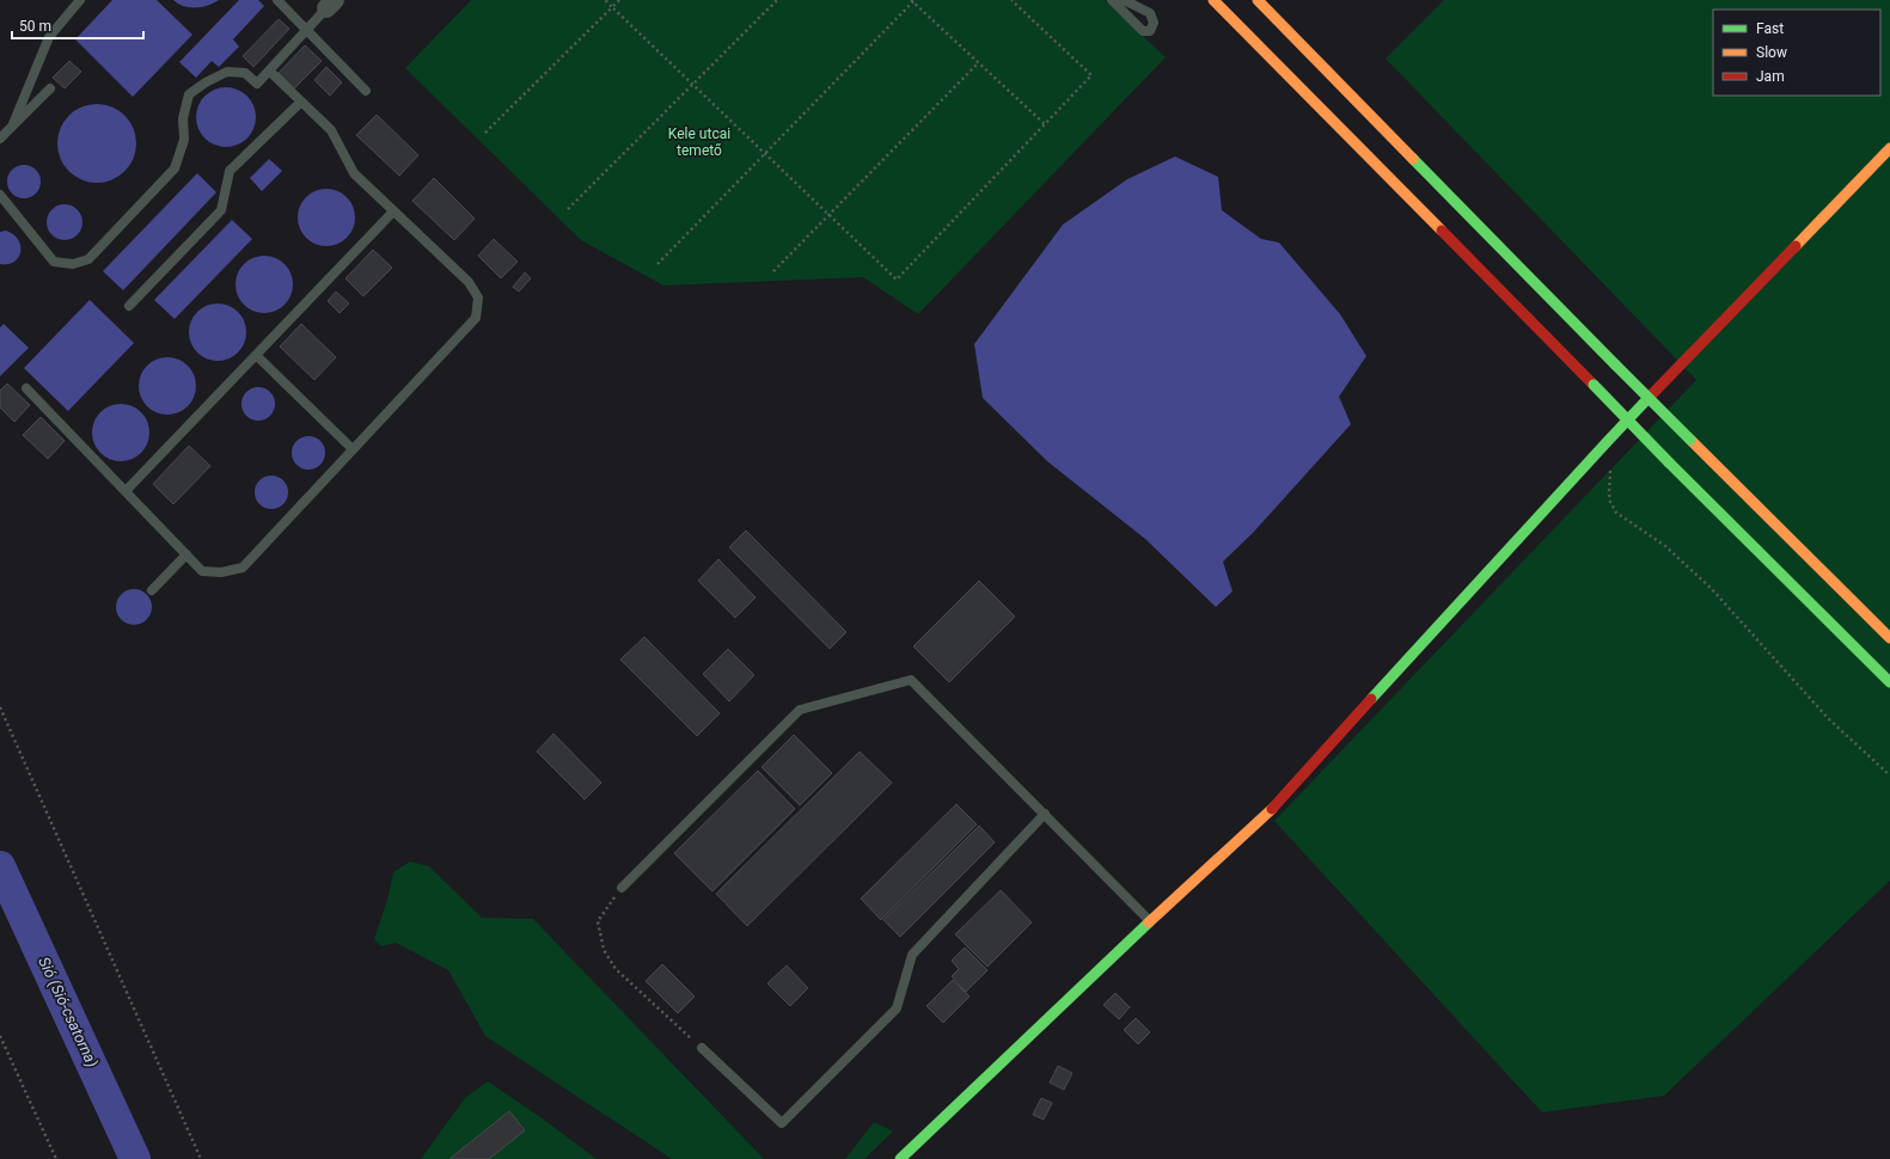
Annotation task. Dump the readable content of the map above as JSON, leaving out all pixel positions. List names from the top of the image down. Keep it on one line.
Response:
{"water":["Sió (Sió-csatorna)"],"parks":["Kele utcai temető"],"legend":["Fast","Slow","Jam"],"scale_bar":"50 m"}
